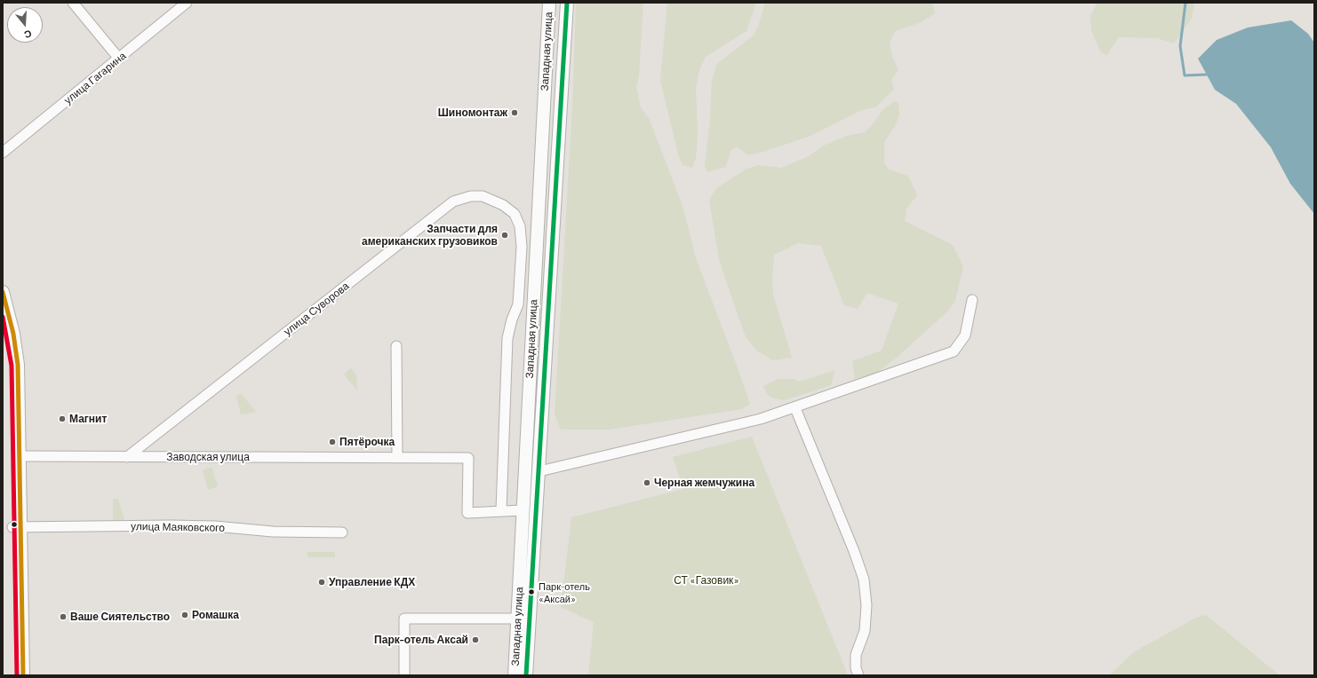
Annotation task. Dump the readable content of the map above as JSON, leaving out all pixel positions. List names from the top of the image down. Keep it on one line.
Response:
{"streets":{"main road":["Западная улица"],"street":["улица Гагарина","улица Суворова","Заводская улица","улица Маяковского"]},"crossings":[["Западная улица","улица Суворова"],["Западная улица","Заводская улица"],["улица Суворова","Заводская улица"]],"parks":["СТ «Газовик»"],"places":["Шиномонтаж","Запчасти для американских грузовиков","Магнит","Пятёрочка","Черная жемчужина","Управление КДХ","Парк-отель «Аксай»","Ромашка","Ваше Сиятельство","Парк-отель Аксай"],"north":"bottom"}
